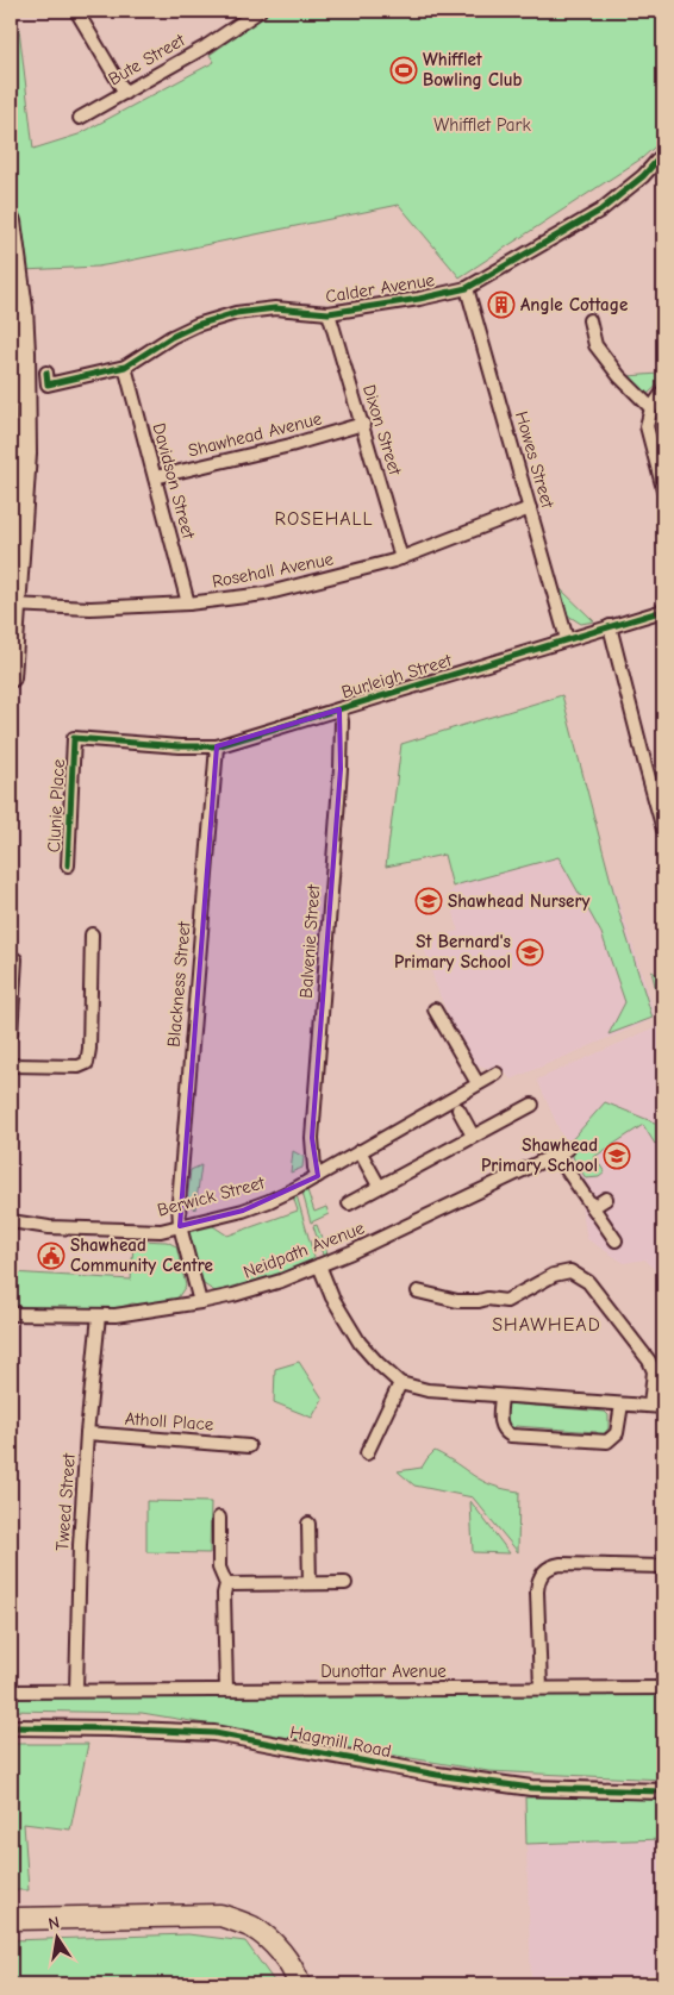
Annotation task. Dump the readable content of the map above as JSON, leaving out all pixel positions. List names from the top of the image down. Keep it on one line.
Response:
{"streets":{"street":["Bute Street","Calder Avenue","Dixon Street","Shawhead Avenue","Howes Street","Davidson Street","Rosehall Avenue","Burleigh Street","Clunie Place","Balvenie Street","Blackness Street","Berwick Street","Neidpath Avenue","Atholl Place","Tweed Street","Dunottar Avenue","Hagmill Road"]},"crossings":[["Calder Avenue","Dixon Street"],["Calder Avenue","Howes Street"],["Calder Avenue","Davidson Street"],["Dixon Street","Shawhead Avenue"],["Dixon Street","Rosehall Avenue"],["Shawhead Avenue","Davidson Street"],["Howes Street","Rosehall Avenue"],["Howes Street","Burleigh Street"],["Davidson Street","Rosehall Avenue"],["Burleigh Street","Clunie Place"],["Burleigh Street","Balvenie Street"],["Burleigh Street","Blackness Street"],["Balvenie Street","Berwick Street"],["Blackness Street","Berwick Street"],["Blackness Street","Neidpath Avenue"],["Neidpath Avenue","Tweed Street"],["Atholl Place","Tweed Street"],["Tweed Street","Dunottar Avenue"]],"districts":["ROSEHALL","SHAWHEAD"],"parks":["Whifflet Park"],"places":{"sports":["Whifflet Bowling Club"],"building":["Angle Cottage"],"school or university":["Shawhead Nursery","St Bernard's Primary School","Shawhead Primary School"],"public building":["Shawhead Community Centre"]},"north":"top"}
